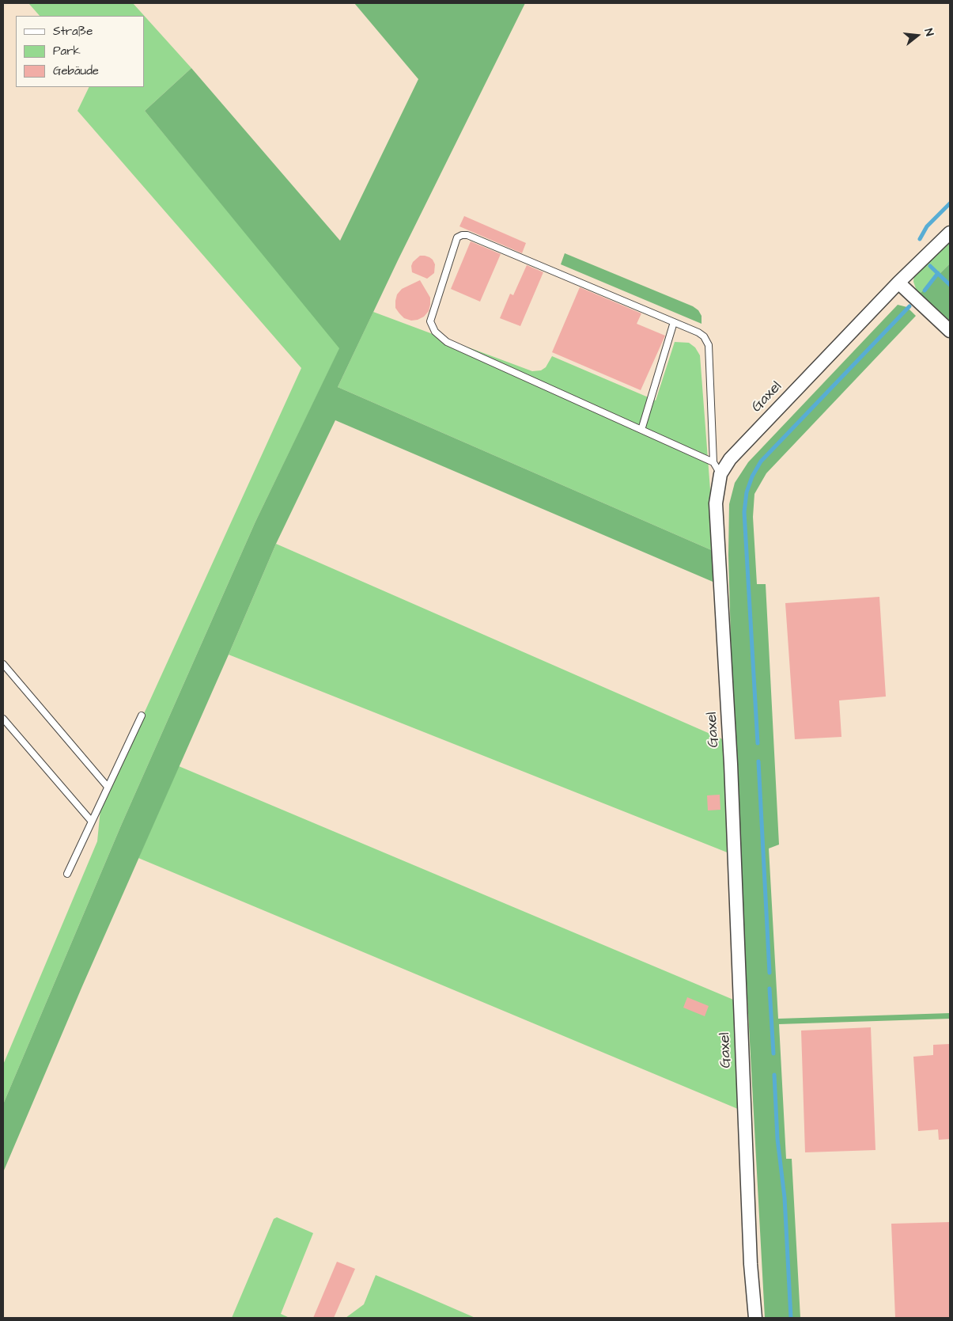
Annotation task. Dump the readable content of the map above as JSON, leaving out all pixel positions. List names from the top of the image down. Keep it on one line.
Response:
{"streets":{"street":["Gaxel"]},"legend":["Straße","Park","Gebäude"],"north":"right"}
